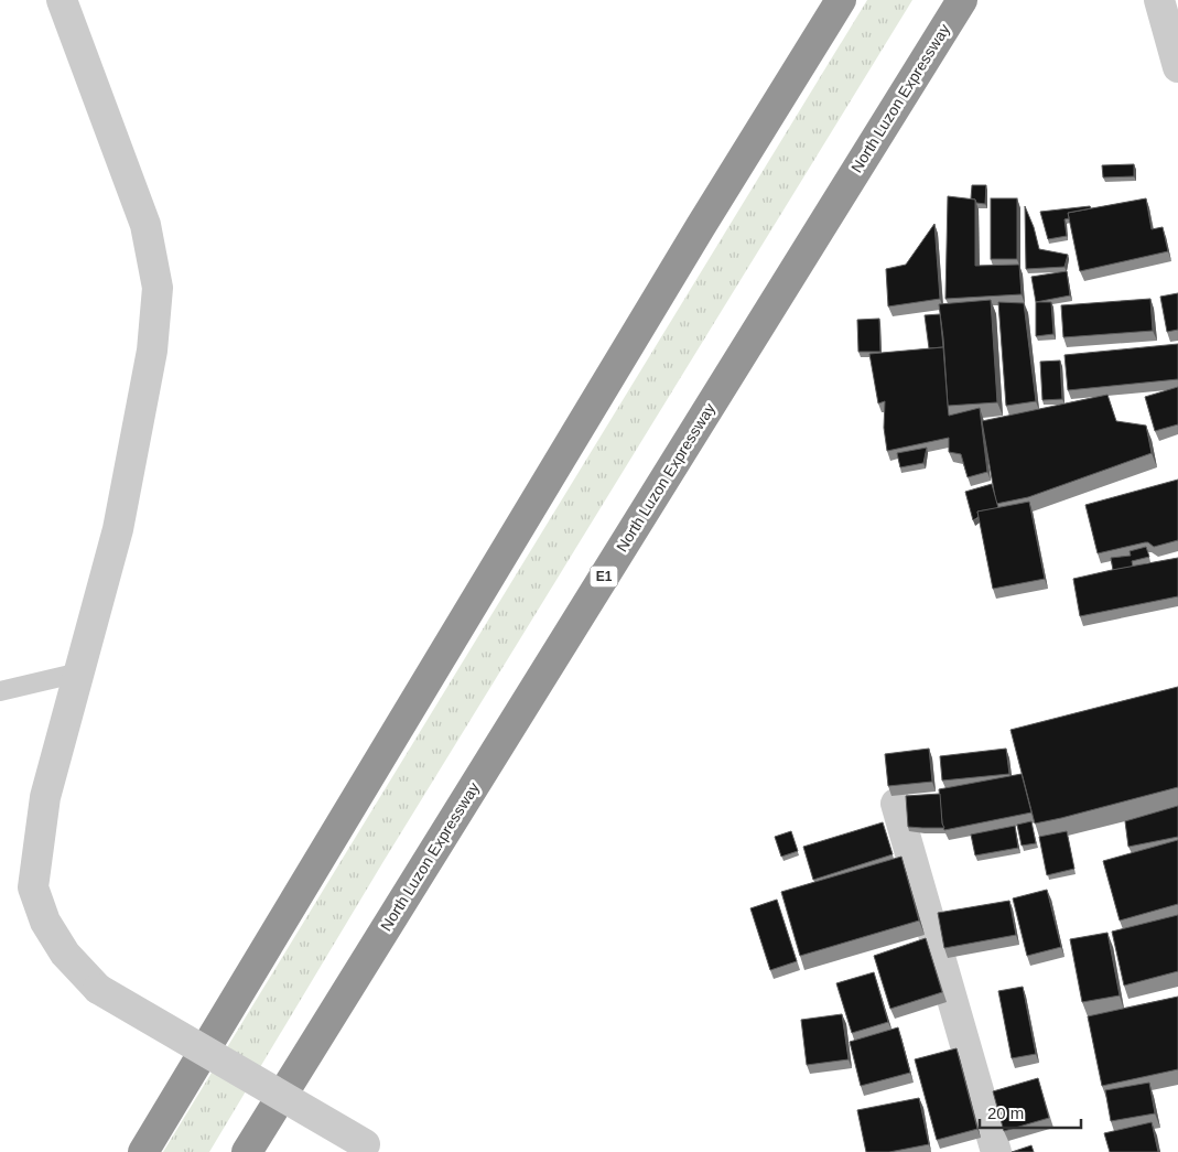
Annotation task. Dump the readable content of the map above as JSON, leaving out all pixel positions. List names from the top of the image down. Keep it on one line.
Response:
{"streets":{"highway":["North Luzon Expressway","E1"]},"scale_bar":"20 m"}
